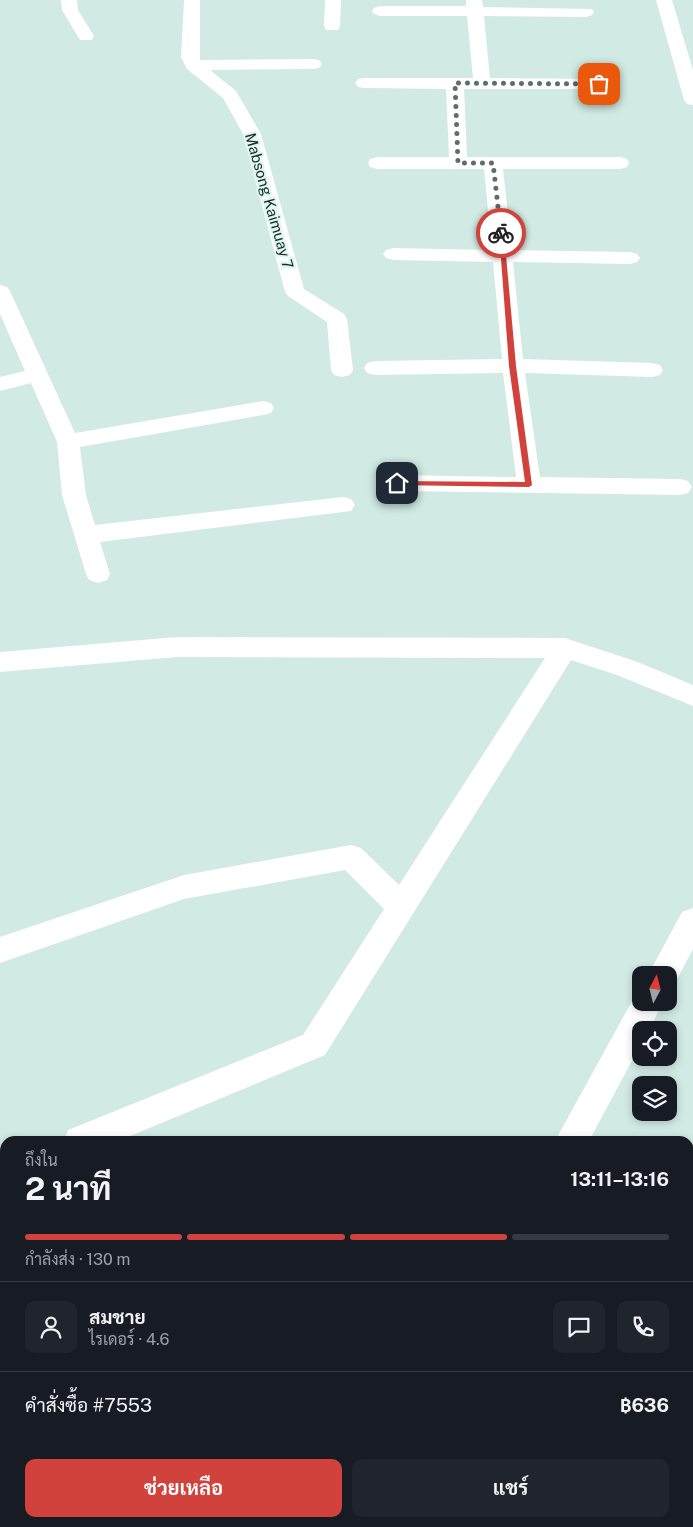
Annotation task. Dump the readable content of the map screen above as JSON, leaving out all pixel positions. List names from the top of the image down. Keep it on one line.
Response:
{"streets":{"street":["Mabsong Kaimuay 7"]},"north":"top","page":{"heading":["2 นาที","ถึงใน","13:11–13:16"],"panel":["สมชาย","ไรเดอร์ · 4.6","คำสั่งซื้อ #7553","฿636"],"bar":"กำลังส่ง · 130 m","buttons":["ช่วยเหลือ","แชร์"]}}
